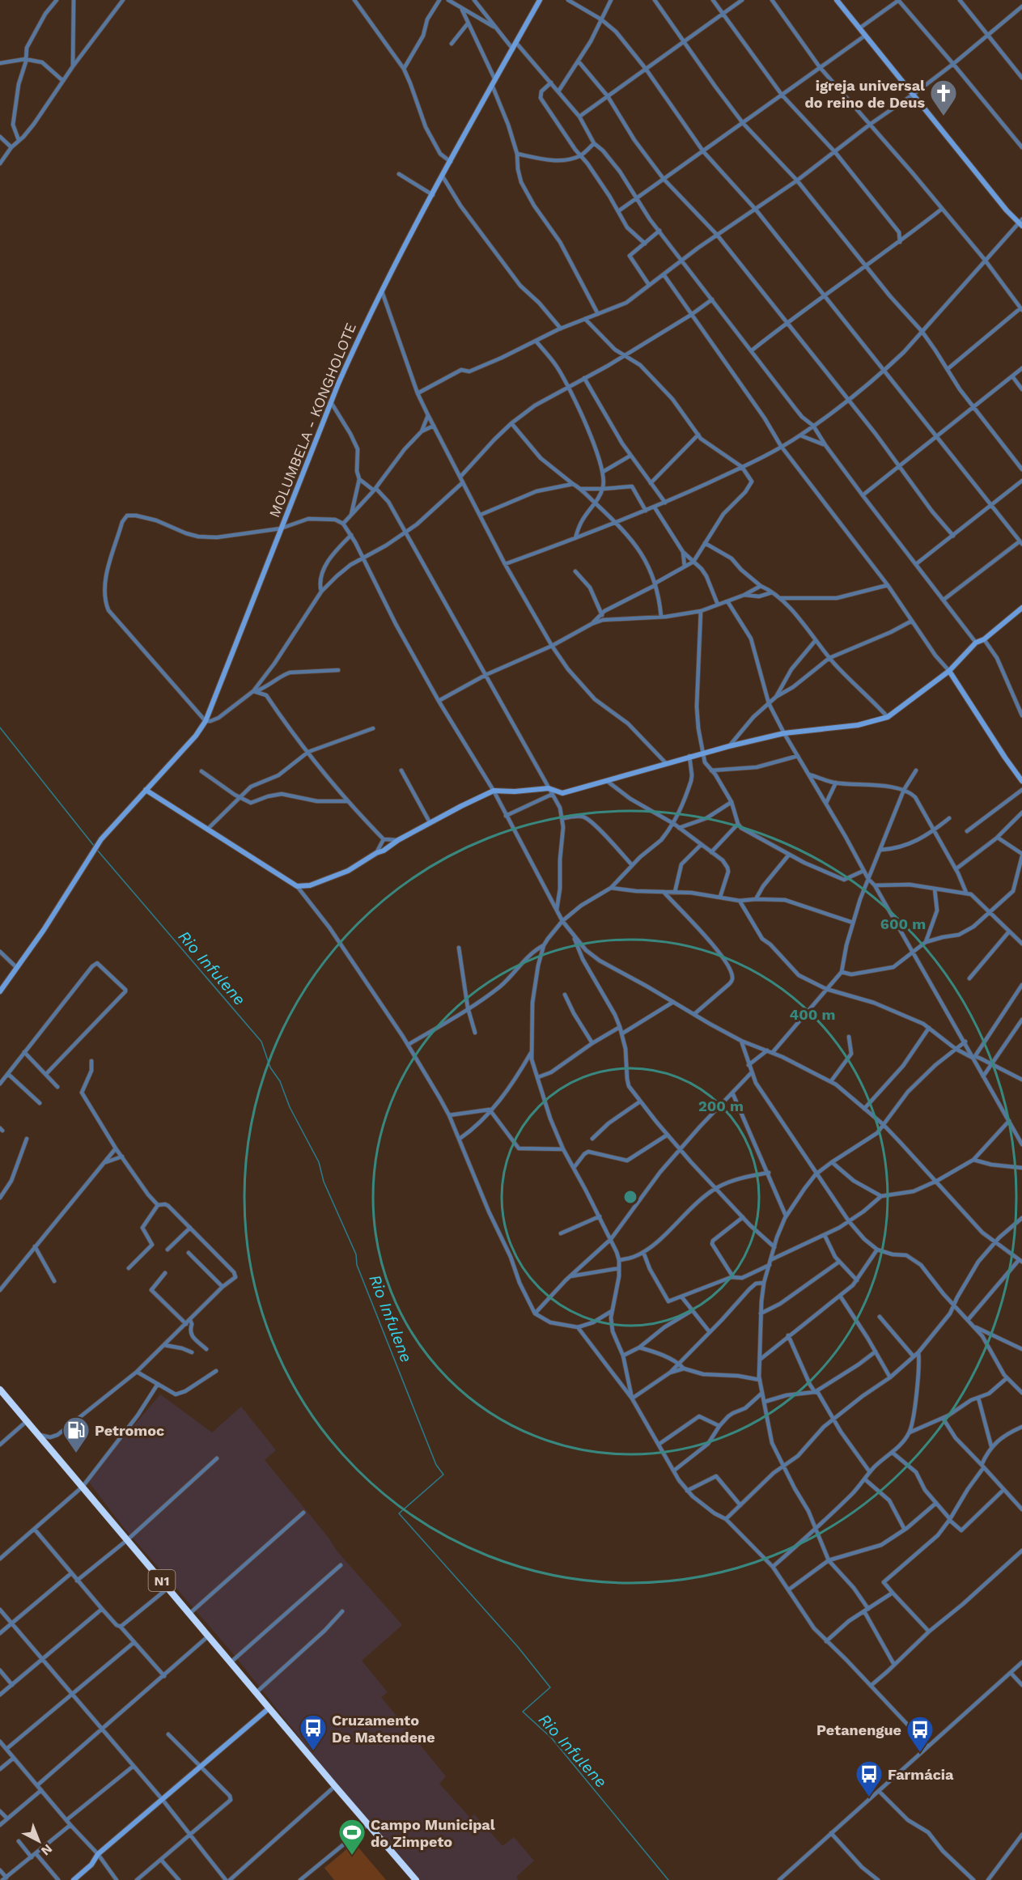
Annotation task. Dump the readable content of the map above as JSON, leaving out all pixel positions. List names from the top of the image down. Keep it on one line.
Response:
{"streets":{"highway":["N1"],"street":["MOLUMBELA - KONGHOLOTE"]},"water":["Rio Infulene"],"places":{"church":["igreja universal do reino de Deus"],"fuel station":["Petromoc"],"bus stop":["Cruzamento De Matendene","Petanengue","Farmácia"],"sports":["Campo Municipal do Zimpeto"]},"north":"bottom right","rings":["600 m","400 m","200 m"]}
